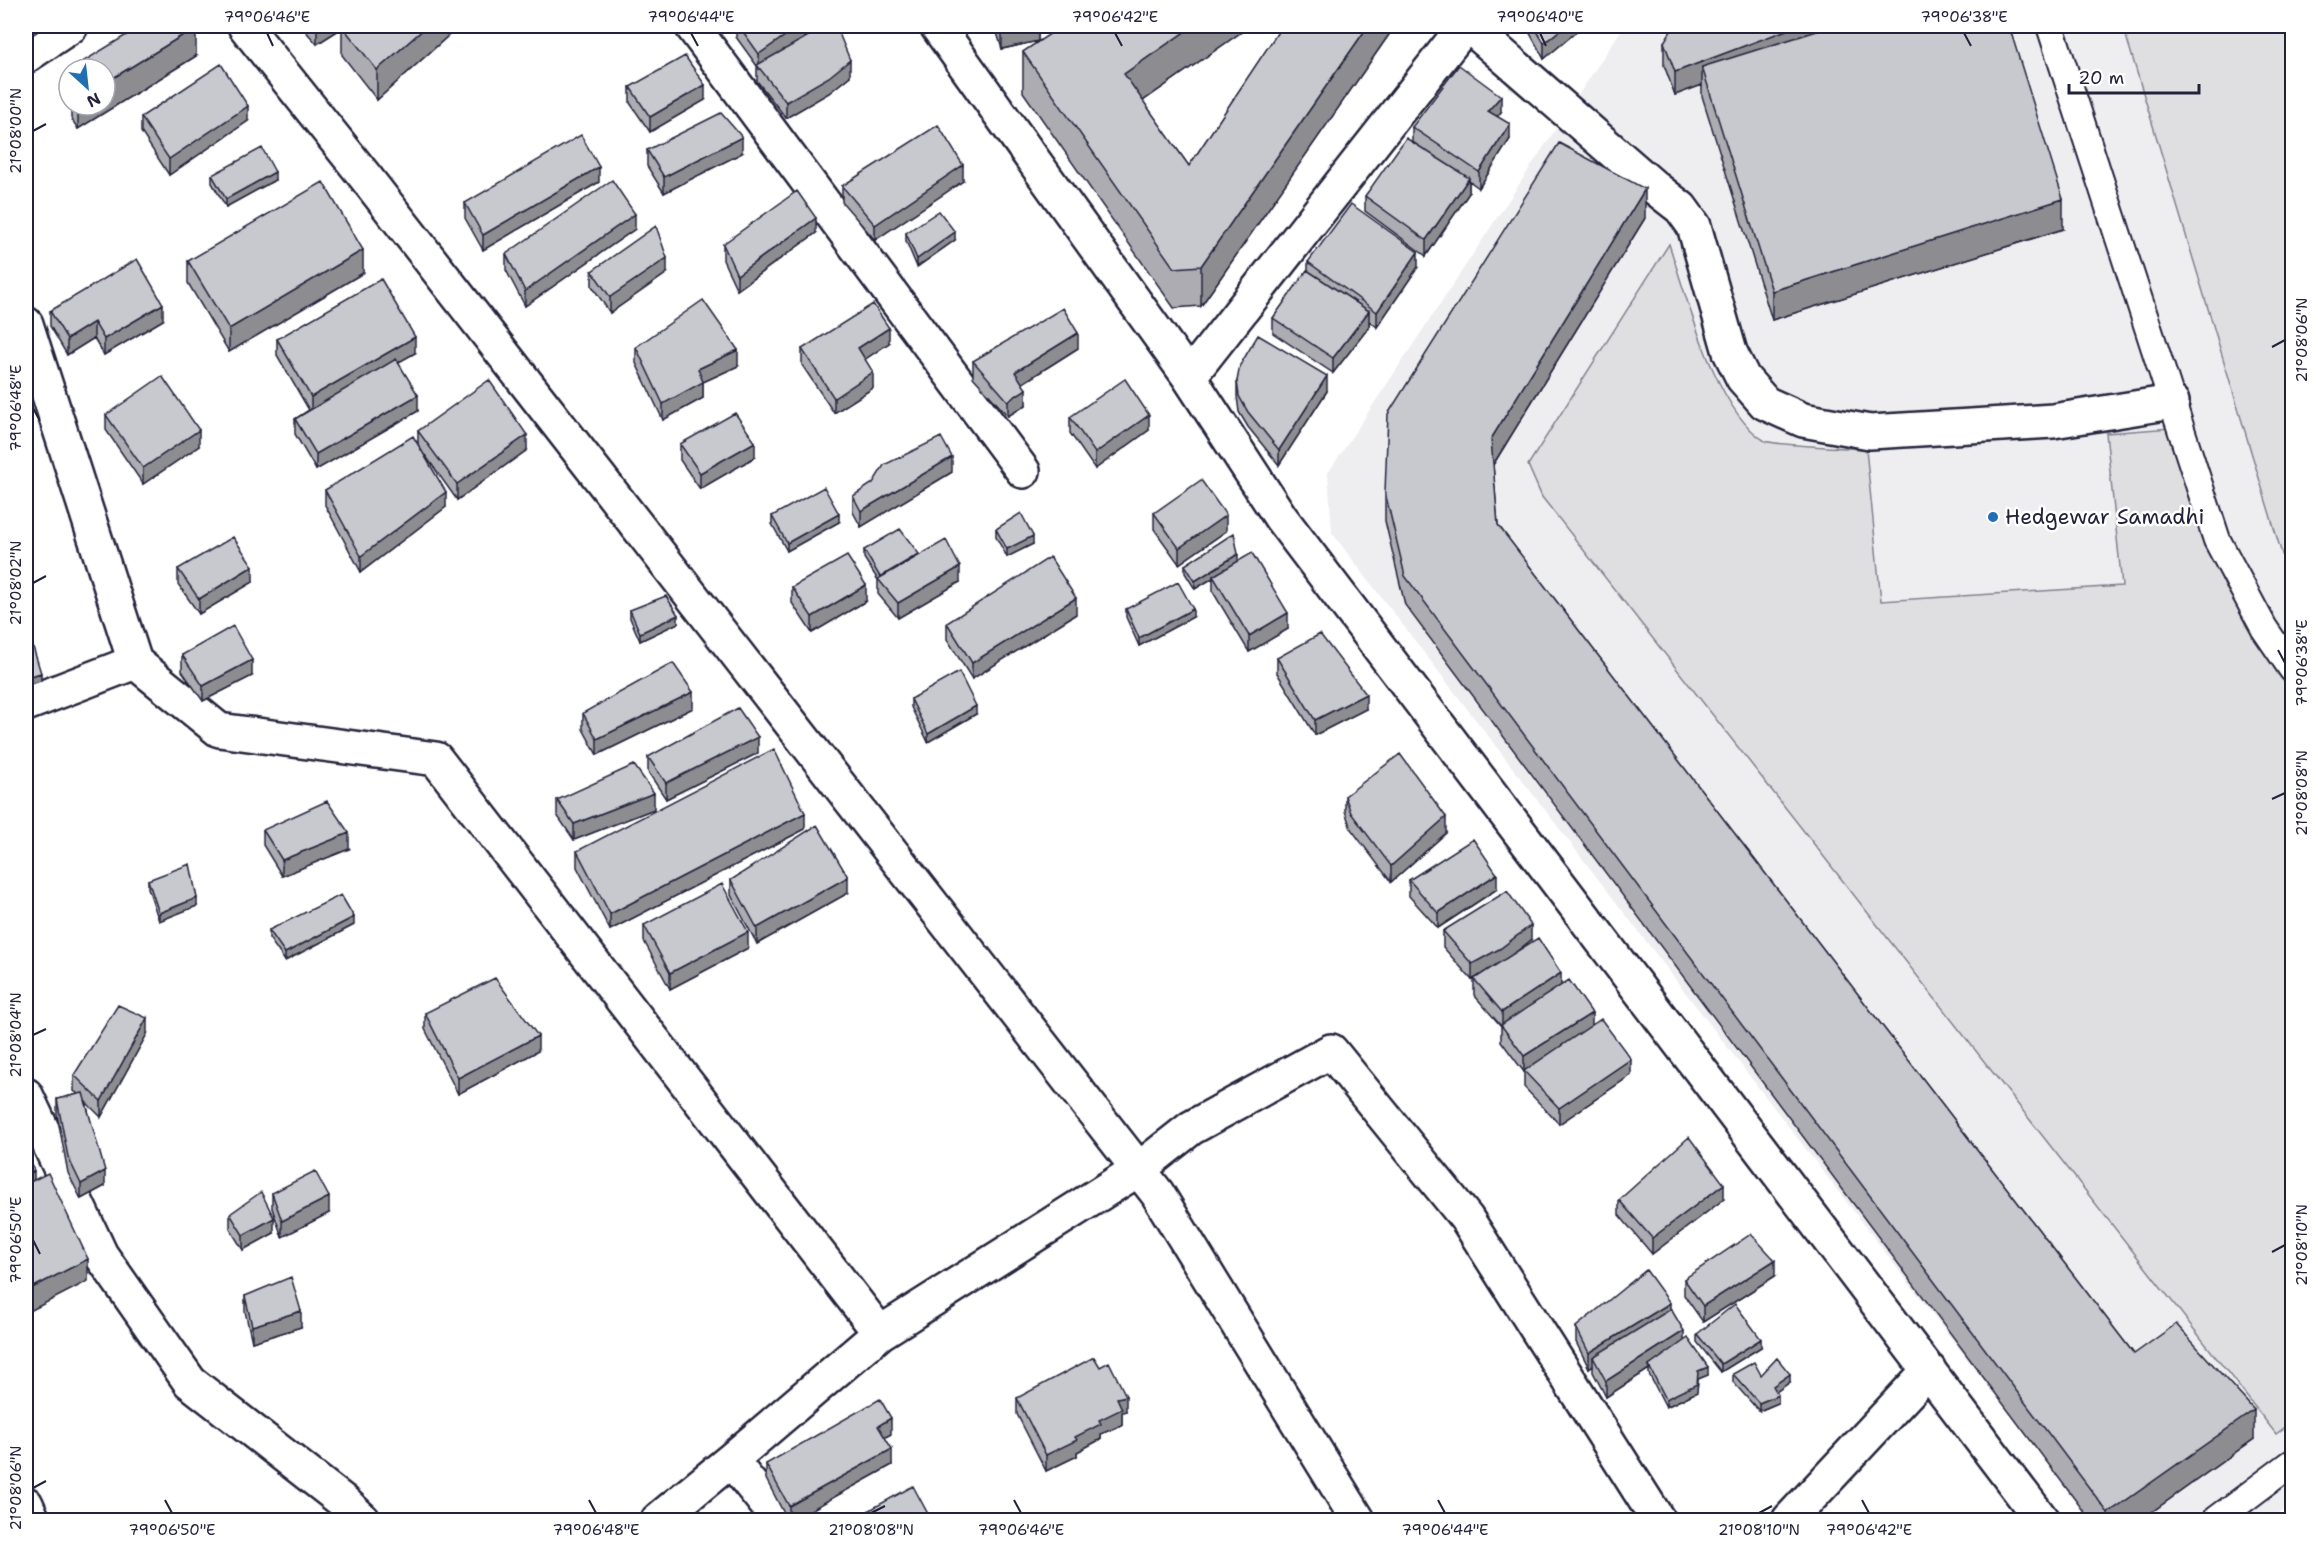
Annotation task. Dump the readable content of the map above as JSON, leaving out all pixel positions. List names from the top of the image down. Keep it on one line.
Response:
{"places":["Hedgewar Samadhi"],"scale_bar":"20 m","north":"bottom right","coordinates":["79°06'46\"E","79°06'44\"E","79°06'42\"E","79°06'40\"E","79°06'38\"E","21°08'00\"N","21°08'06\"N","79°06'48\"E","21°08'02\"N","21°08'08\"N","21°08'04\"N","79°06'50\"E","21°08'10\"N"]}
